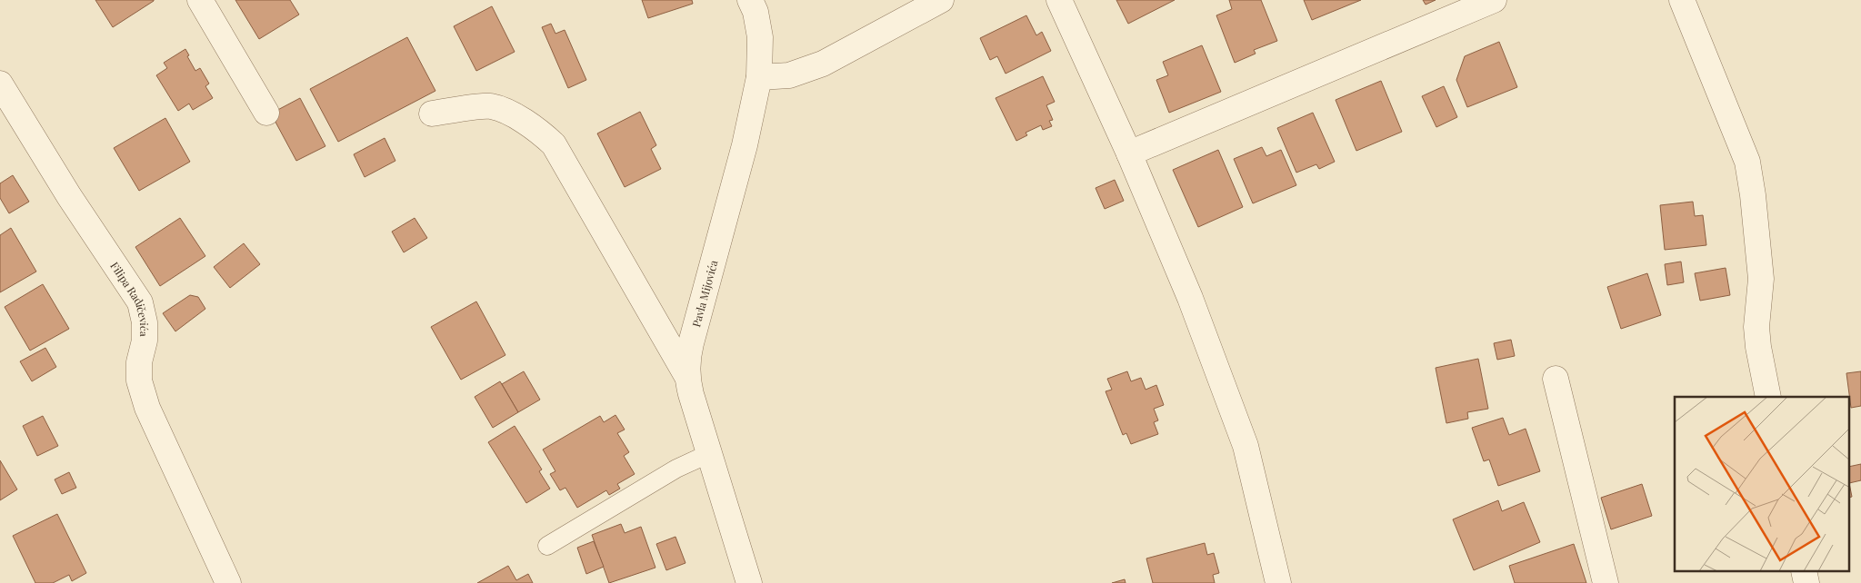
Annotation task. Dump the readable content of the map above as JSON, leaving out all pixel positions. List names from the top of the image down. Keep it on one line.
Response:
{"streets":{"street":["Pavla Mijovića","Filipa Radičevića"]}}
